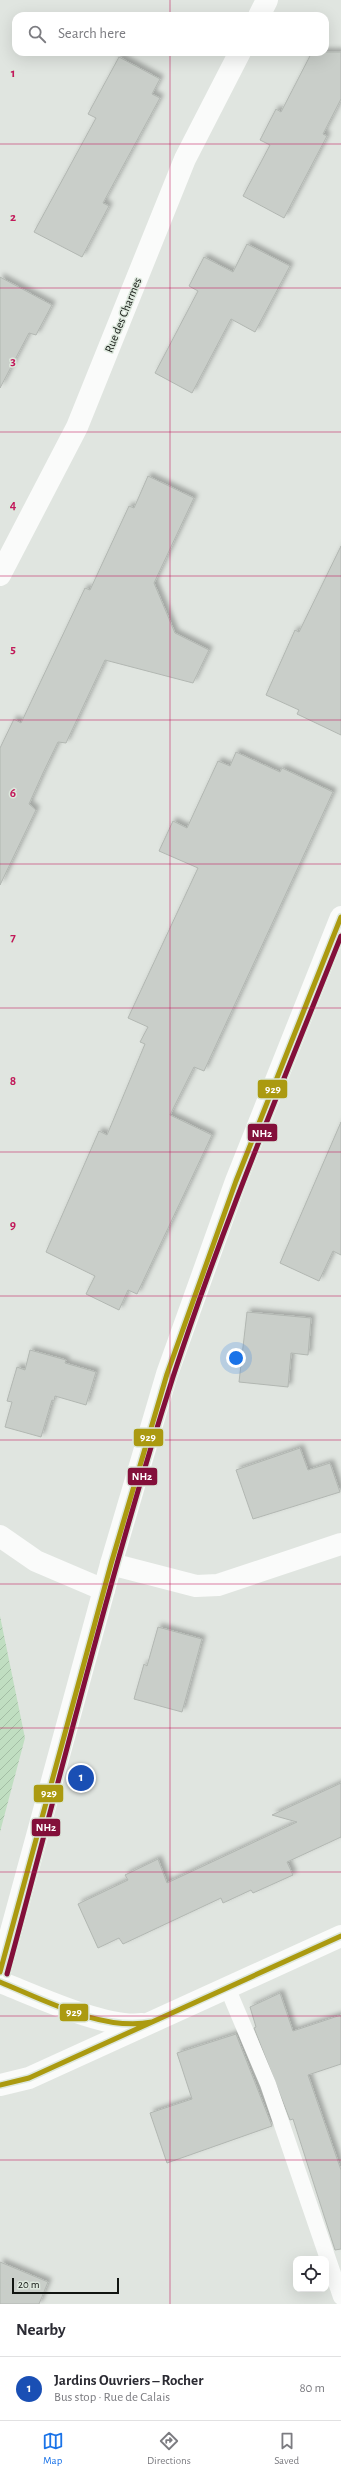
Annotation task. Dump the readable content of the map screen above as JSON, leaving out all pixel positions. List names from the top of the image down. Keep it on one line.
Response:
{"streets":{"street":["Rue des Charmes"]},"lines":["transit line 929","transit line NH2"],"scale_bar":"20 m","page":{"search":"Search here","pins":"1","scale":"20 m","heading":"Nearby","list":[{"mark":"1","name":"Jardins Ouvriers – Rocher","note":"Bus stop · Rue de Calais","value":"80 m"}],"nav":["Map","Directions","Saved"]},"grid":{"rows":["1","2","3","4","5","6","7","8","9"]}}
